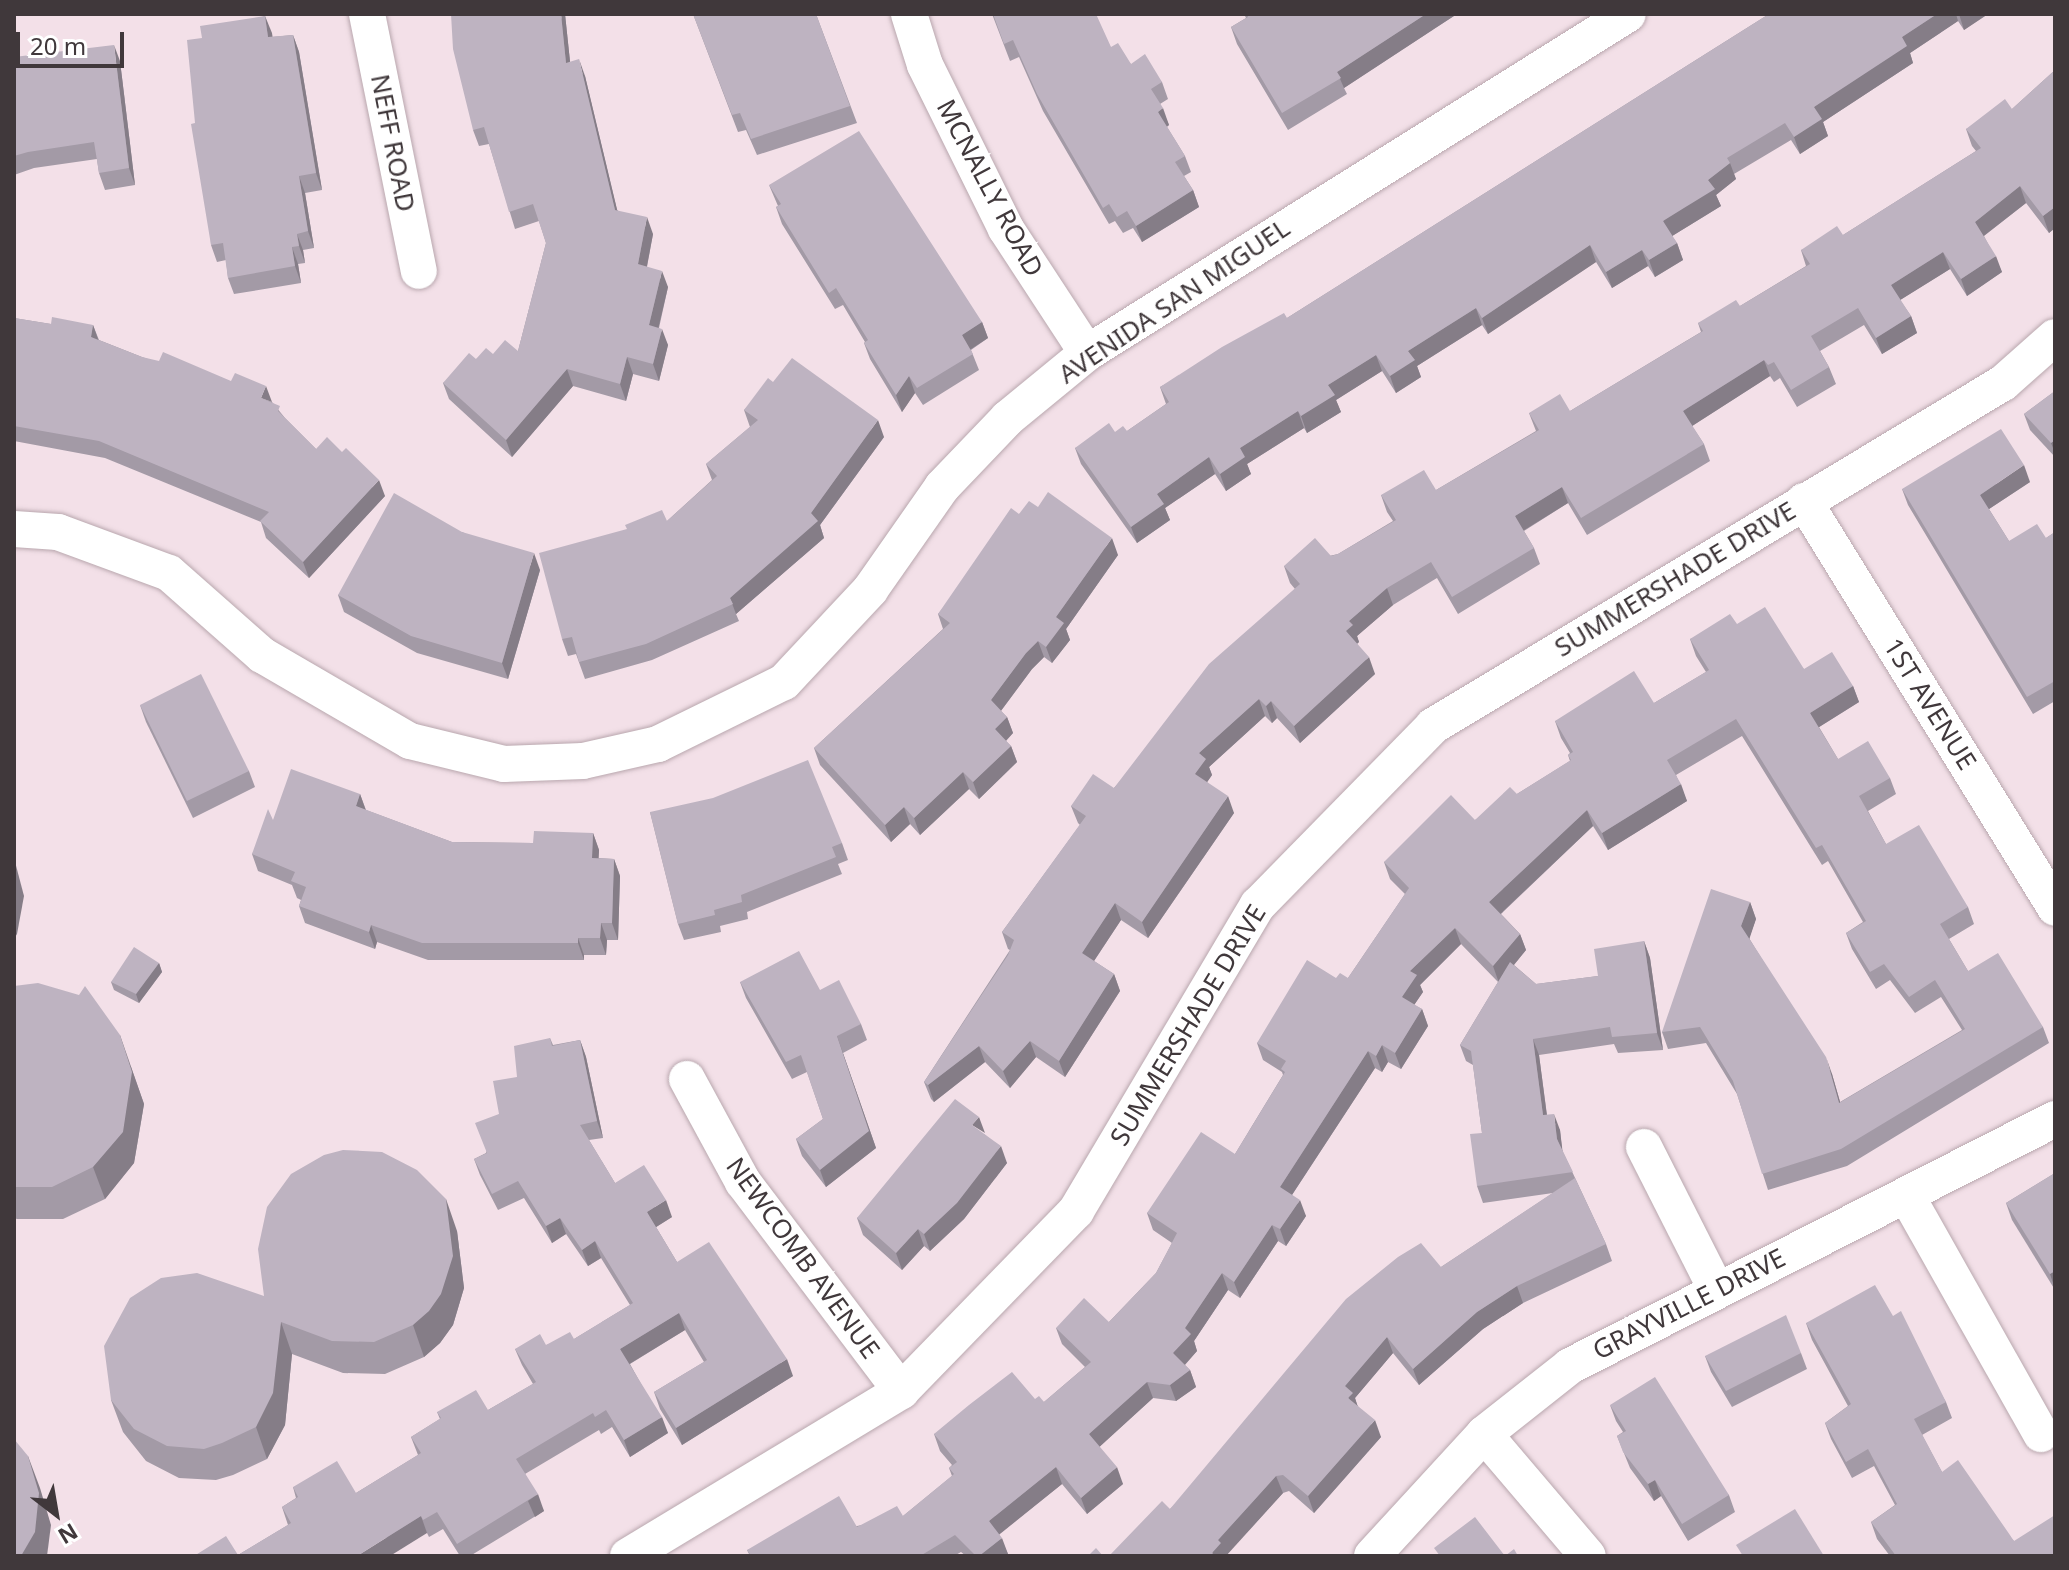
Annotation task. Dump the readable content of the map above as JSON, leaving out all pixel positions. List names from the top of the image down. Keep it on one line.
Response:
{"streets":{"street":["NEFF ROAD","MCNALLY ROAD","AVENIDA SAN MIGUEL","SUMMERSHADE DRIVE","1ST AVENUE","NEWCOMB AVENUE","GRAYVILLE DRIVE"]},"crossings":[["MCNALLY ROAD","AVENIDA SAN MIGUEL"],["SUMMERSHADE DRIVE","1ST AVENUE"],["SUMMERSHADE DRIVE","NEWCOMB AVENUE"]],"scale_bar":"20 m","north":"bottom right"}
